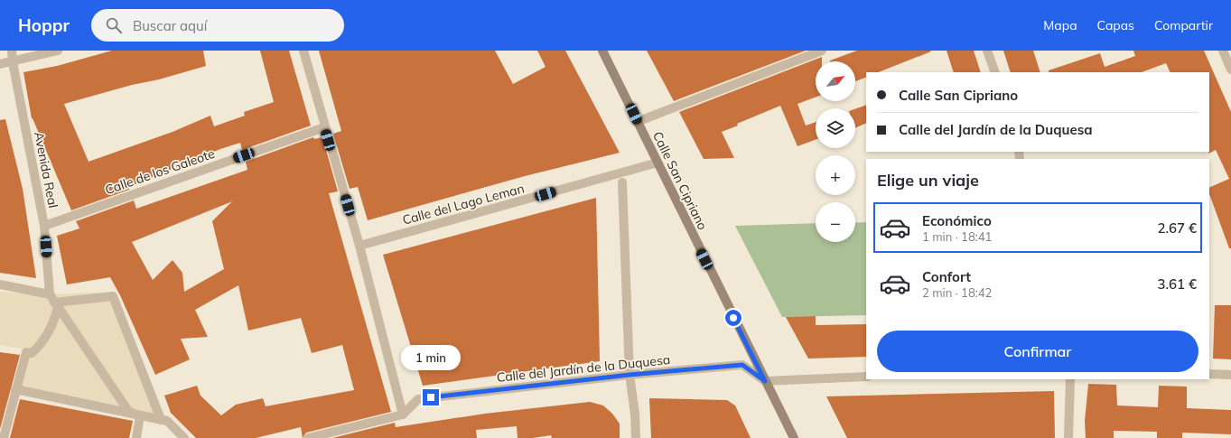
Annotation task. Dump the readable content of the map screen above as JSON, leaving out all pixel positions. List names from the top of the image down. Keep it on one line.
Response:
{"streets":{"street":["Avenida Real","Calle de los Galeote","Calle San Cipriano","Calle del Lago Leman","Calle del Jardín de la Duquesa"]},"crossings":[["Avenida Real","Calle de los Galeote"],["Calle San Cipriano","Calle del Lago Leman"],["Calle San Cipriano","Calle del Jardín de la Duquesa"]],"north":"top right","page":{"header":"Hoppr","search":"Buscar aquí","nav":["Mapa","Capas","Compartir"],"map_buttons":["+","−"],"banner":["Calle San Cipriano","Calle del Jardín de la Duquesa"],"heading":"Elige un viaje","list":[{"name":"Económico","note":"1 min · 18:41","value":"2.67 €"},{"name":"Confort","note":"2 min · 18:42","value":"3.61 €"}],"buttons":"Confirmar","bubble":"1 min"}}
